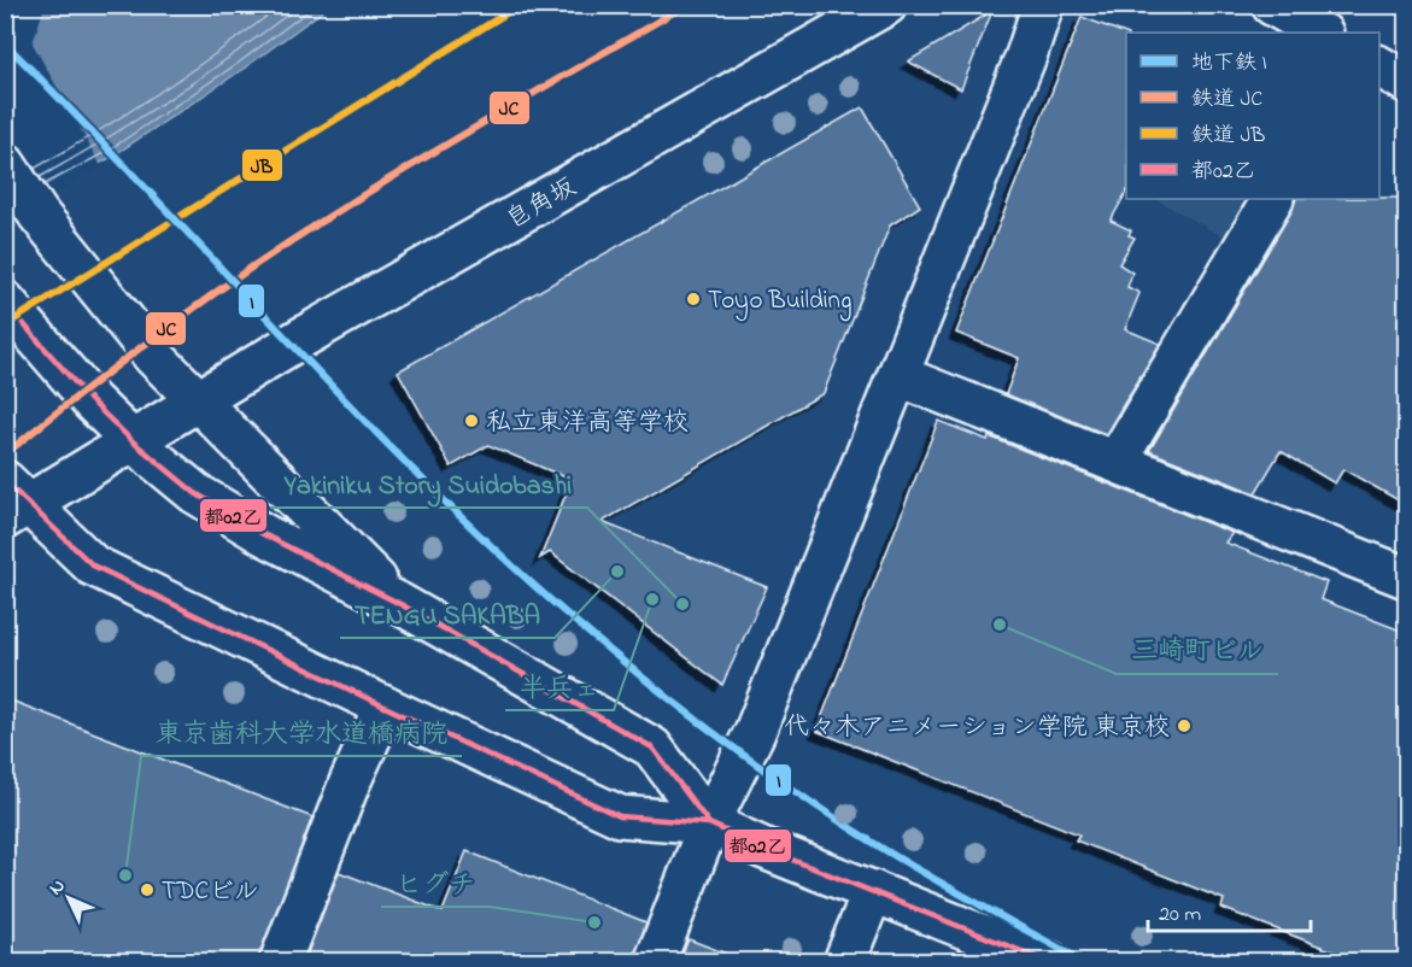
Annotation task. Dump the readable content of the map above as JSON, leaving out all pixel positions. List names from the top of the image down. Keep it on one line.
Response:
{"streets":{"street":["皀角坂"]},"places":["Toyo Building","私立東洋高等学校","TENGU SAKABA","半兵ェ","Yakiniku Story Suidobashi","三崎町ビル","代々木アニメーション学院 東京校","東京歯科大学水道橋病院","TDCビル","ヒグチ"],"lines":["rail line JC","rail line JB","metro line I","transit line 都02乙"],"legend":["地下鉄 I","鉄道 JC","鉄道 JB","都02乙"],"scale_bar":"20 m","north":"top left"}
